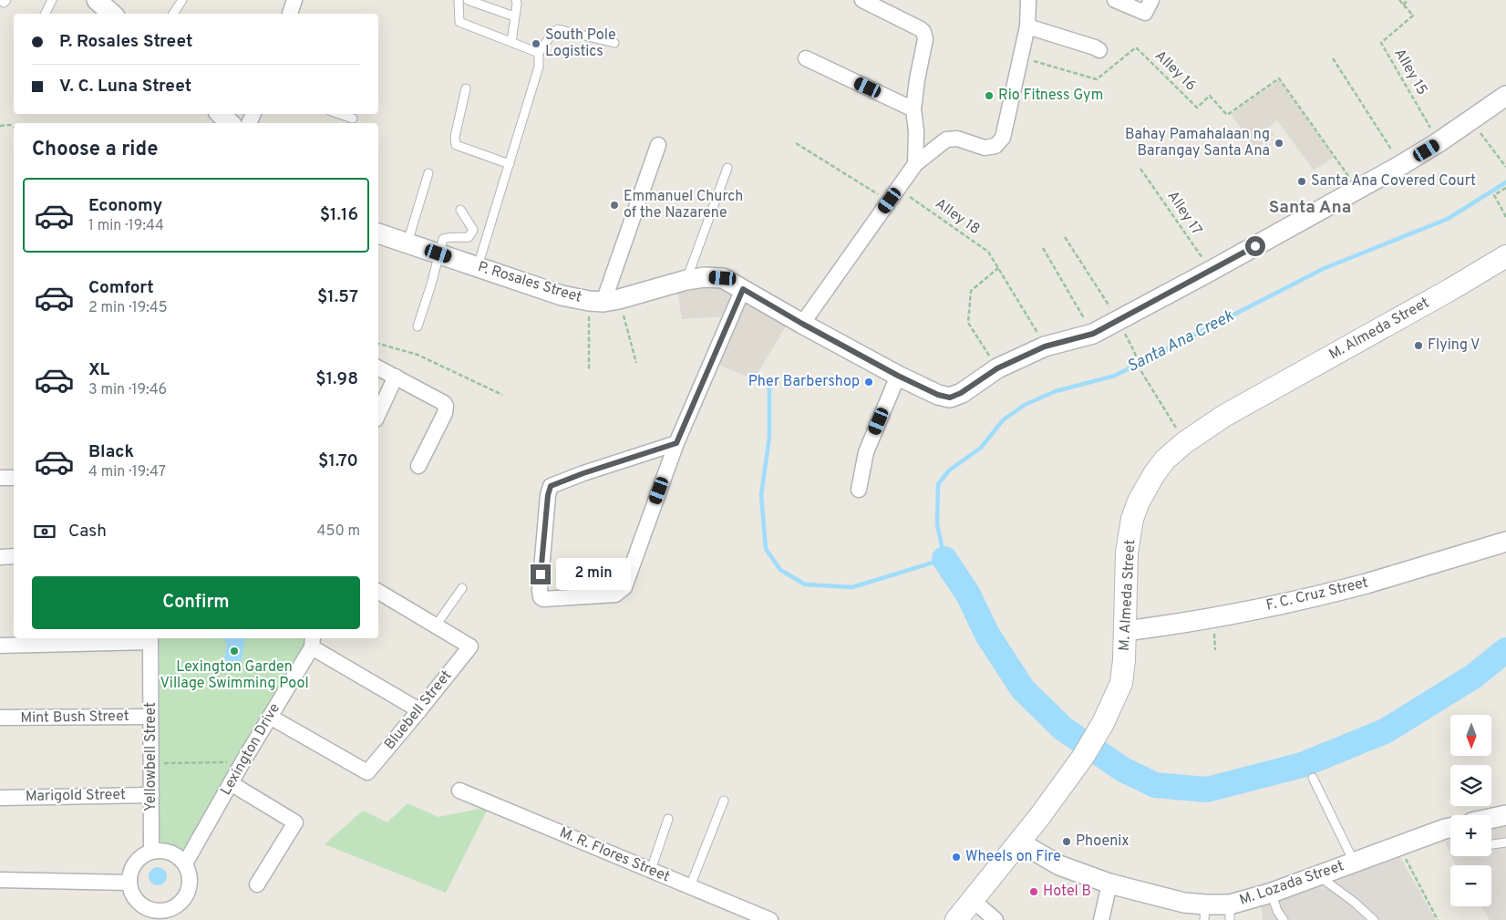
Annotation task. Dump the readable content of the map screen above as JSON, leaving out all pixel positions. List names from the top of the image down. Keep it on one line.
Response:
{"streets":{"main road":["M. Almeda Street"],"street":["P. Rosales Street","F. C. Cruz Street","Bluebell Street","Mint Bush Street","Lexington Drive","Yellowbell Street","Marigold Street","M. R. Flores Street","M. Lozada Street"],"path":["Alley 16","Alley 15","Alley 17","Alley 18"]},"crossings":[["Alley 16","P. Rosales Street"],["Alley 15","P. Rosales Street"],["Alley 17","P. Rosales Street"],["Alley 18","P. Rosales Street"],["M. Almeda Street","F. C. Cruz Street"],["M. Almeda Street","M. Lozada Street"],["Bluebell Street","Lexington Drive"],["Mint Bush Street","Yellowbell Street"],["Lexington Drive","Yellowbell Street"],["Yellowbell Street","Marigold Street"]],"districts":["Santa Ana"],"water":["Santa Ana Creek"],"places":["South Pole Logistics","Rio Fitness Gym","Bahay Pamahalaan ng Barangay Santa Ana","Santa Ana Covered Court","Emmanuel Church of the Nazarene","Flying V","Pher Barbershop","Lexington Garden Village Swimming Pool","Phoenix","Wheels on Fire","Hotel B"],"north":"bottom","page":{"banner":["P. Rosales Street","V. C. Luna Street"],"heading":"Choose a ride","list":[{"name":"Economy","note":"1 min · 19:44","value":"$1.16"},{"name":"Comfort","note":"2 min · 19:45","value":"$1.57"},{"name":"XL","note":"3 min · 19:46","value":"$1.98"},{"name":"Black","note":"4 min · 19:47","value":"$1.70"}],"pay":["Cash","450 m"],"bubble":"2 min","buttons":"Confirm","map_buttons":["+","−"]}}
